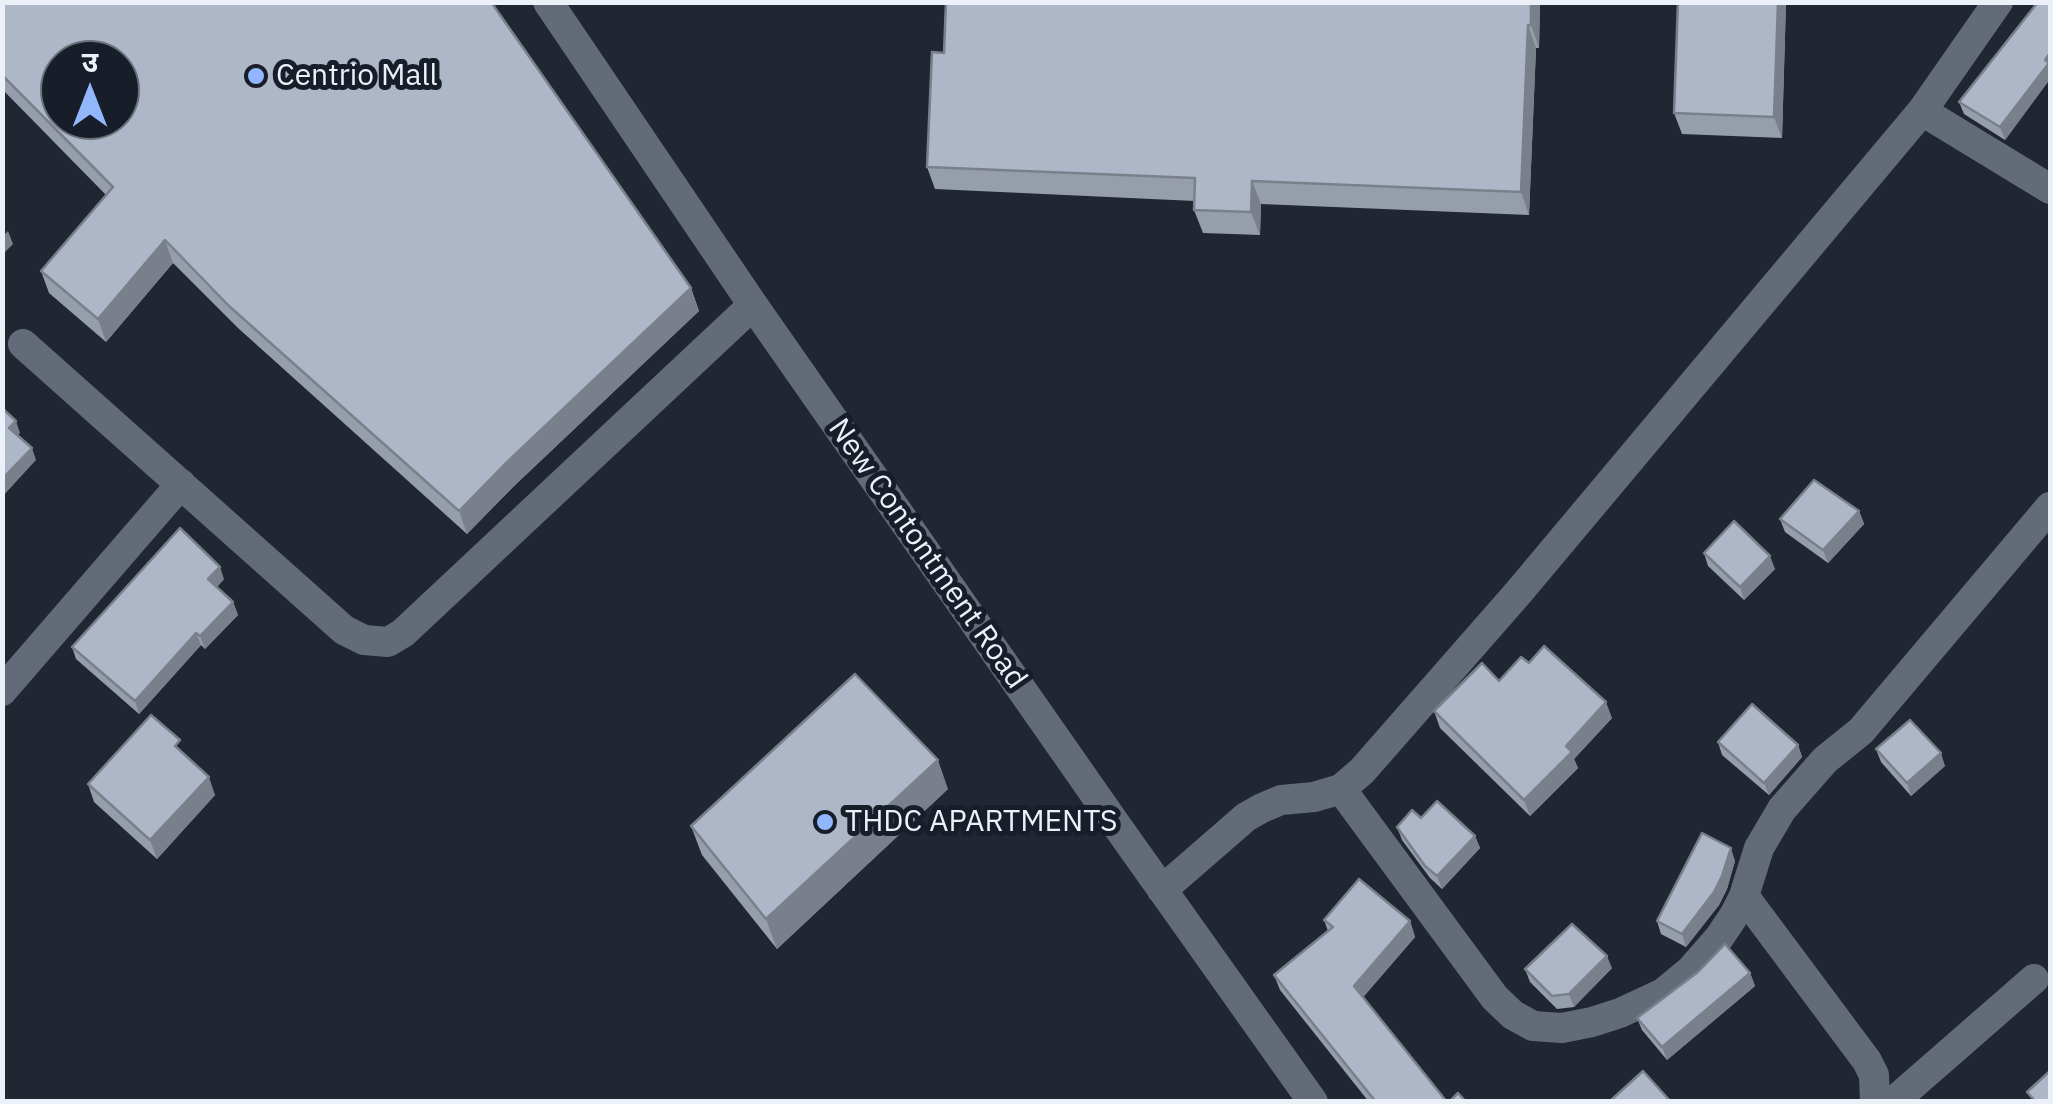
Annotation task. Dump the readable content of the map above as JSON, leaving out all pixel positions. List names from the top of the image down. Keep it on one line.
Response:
{"streets":{"street":["New Contontment Road"]},"places":["Centrio Mall","THDC APARTMENTS"],"north":"top"}
